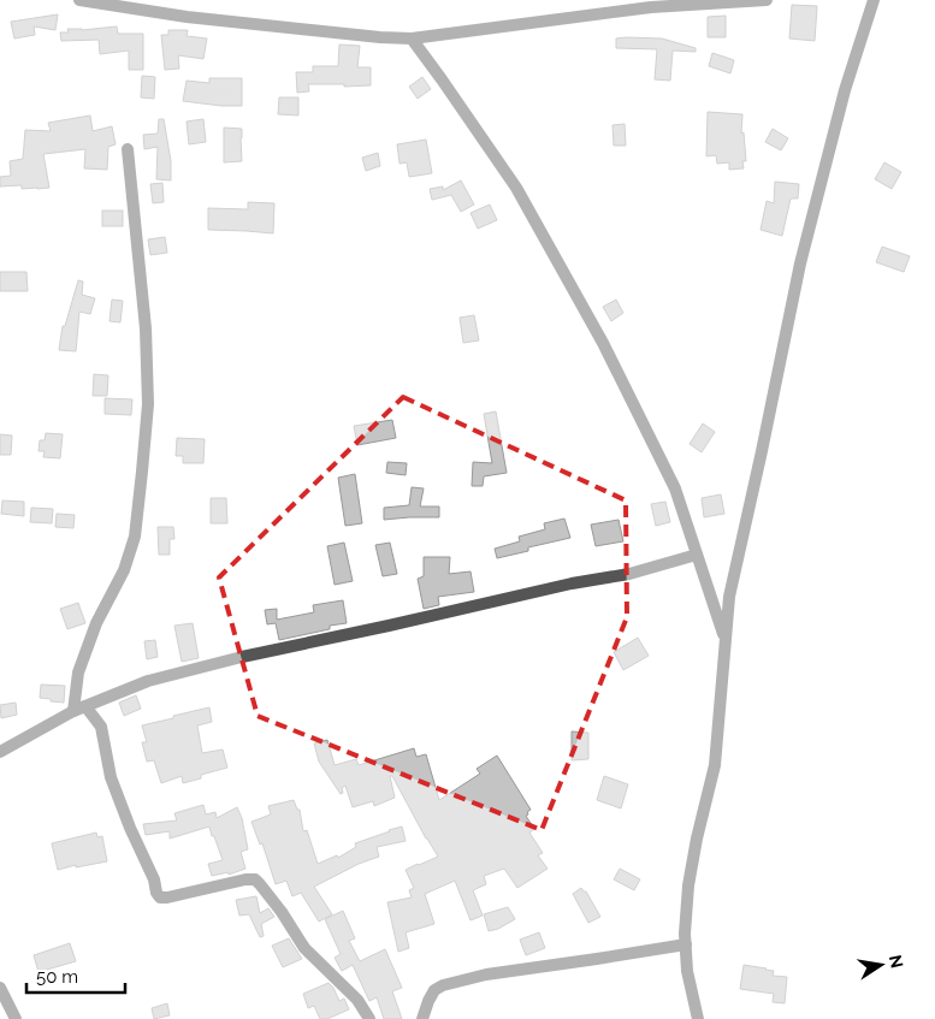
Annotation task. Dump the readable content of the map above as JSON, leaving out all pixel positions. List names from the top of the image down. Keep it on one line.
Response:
{"scale_bar":"50 m","north":"right"}
